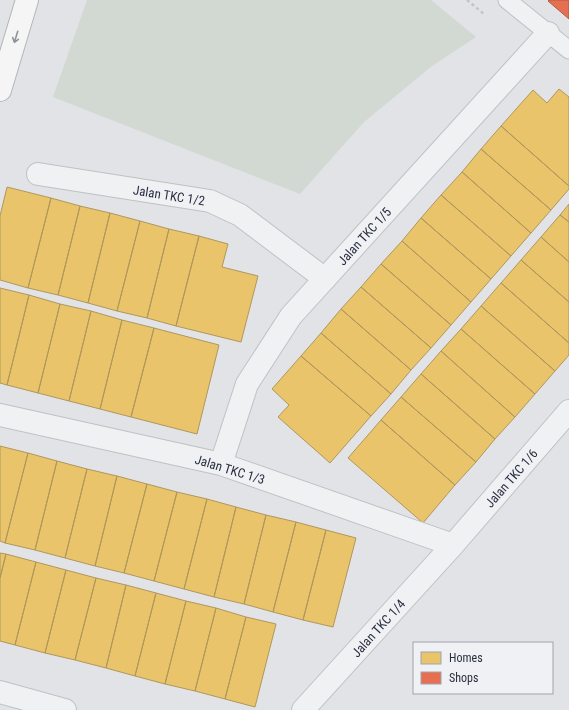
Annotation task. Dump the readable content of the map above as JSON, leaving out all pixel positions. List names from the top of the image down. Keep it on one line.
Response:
{"streets":{"street":["Jalan TKC 1/2","Jalan TKC 1/5","Jalan TKC 1/3","Jalan TKC 1/6","Jalan TKC 1/4"]},"crossings":[["Jalan TKC 1/2","Jalan TKC 1/5"],["Jalan TKC 1/5","Jalan TKC 1/3"],["Jalan TKC 1/3","Jalan TKC 1/6"],["Jalan TKC 1/3","Jalan TKC 1/4"],["Jalan TKC 1/6","Jalan TKC 1/4"]],"legend":["Homes","Shops"]}
